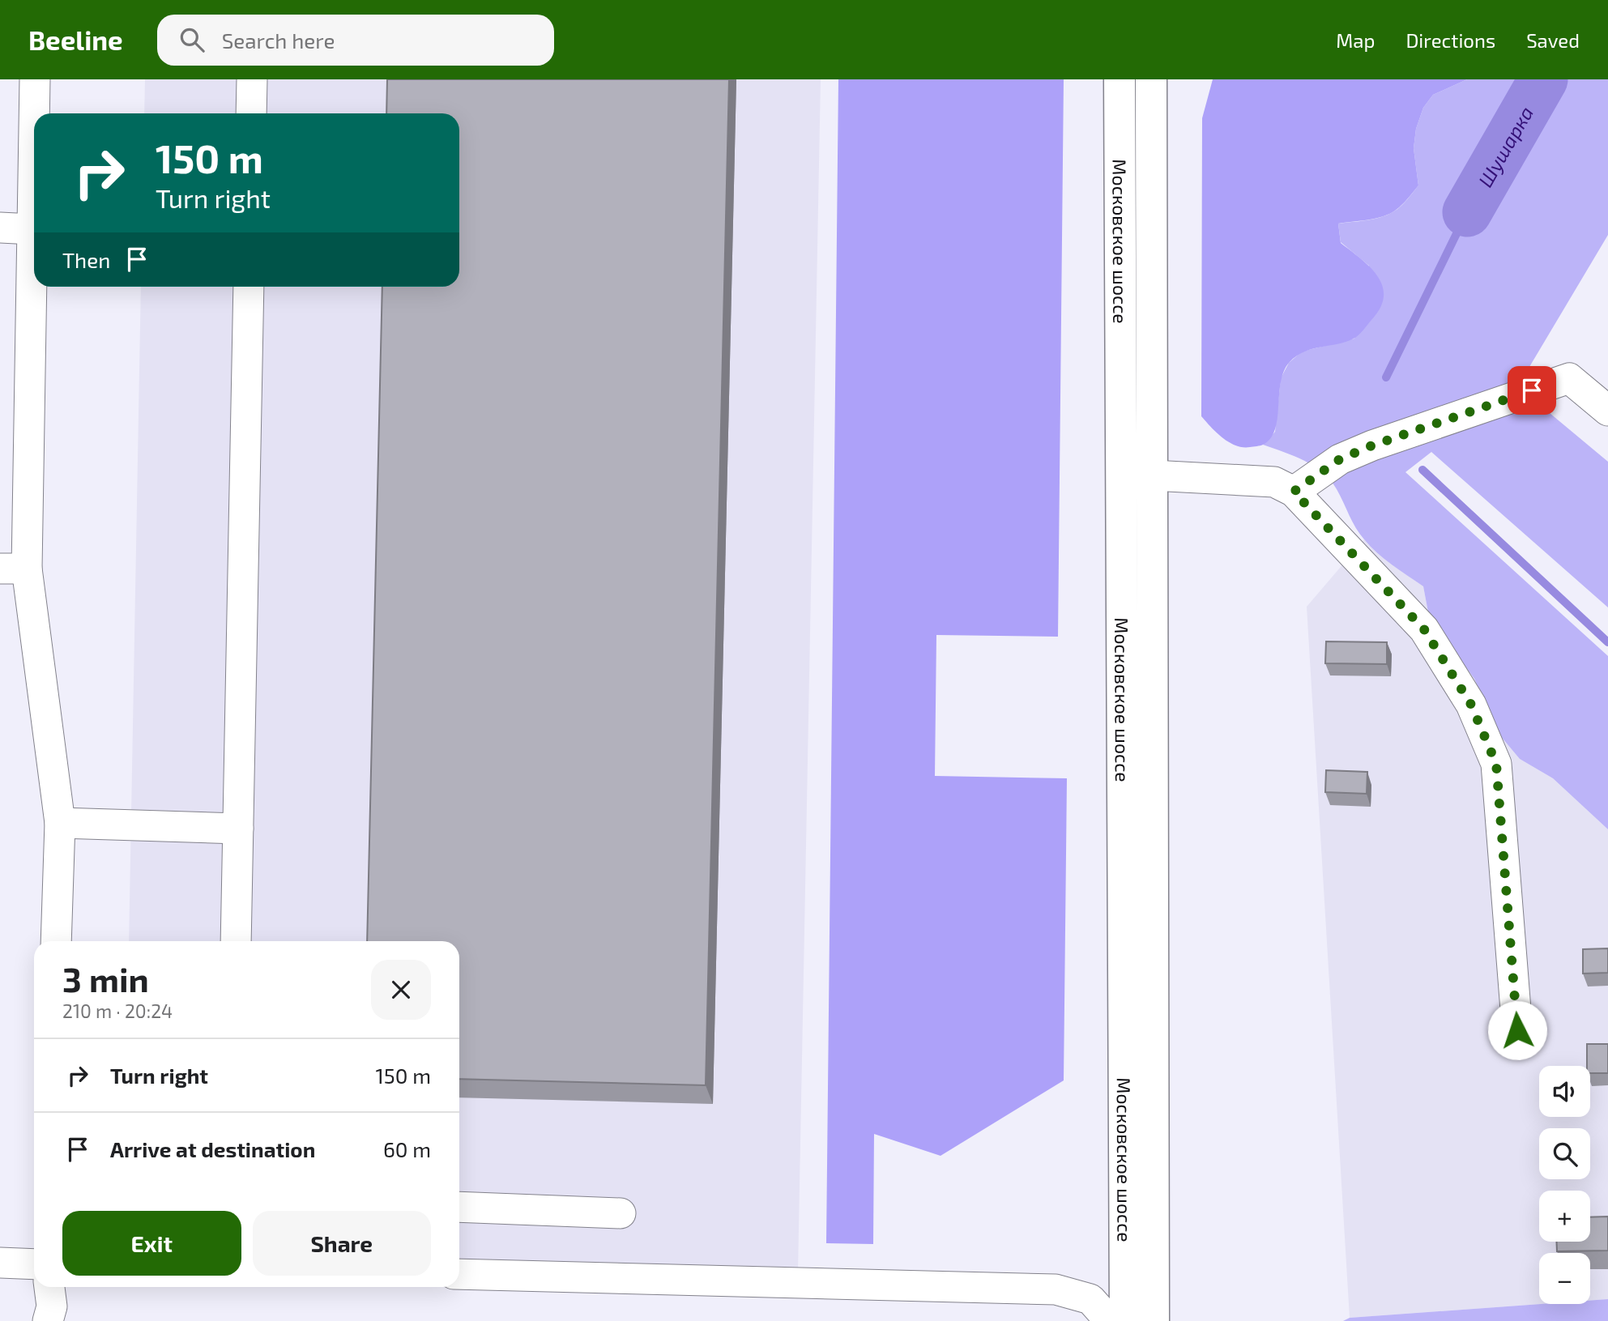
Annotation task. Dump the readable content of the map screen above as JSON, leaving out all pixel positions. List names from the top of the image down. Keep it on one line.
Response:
{"streets":{"highway":["Московское шоссе"]},"water":["Шушарка"],"page":{"header":"Beeline","search":"Search here","nav":["Map","Directions","Saved"],"turn":["150 m","Turn right"],"then":"Then","heading":["3 min","210 m · 20:24"],"list":[{"name":"Turn right","value":"150 m"},{"name":"Arrive at destination","value":"60 m"}],"map_buttons":["+","−"],"buttons":["Exit","Share"]}}
